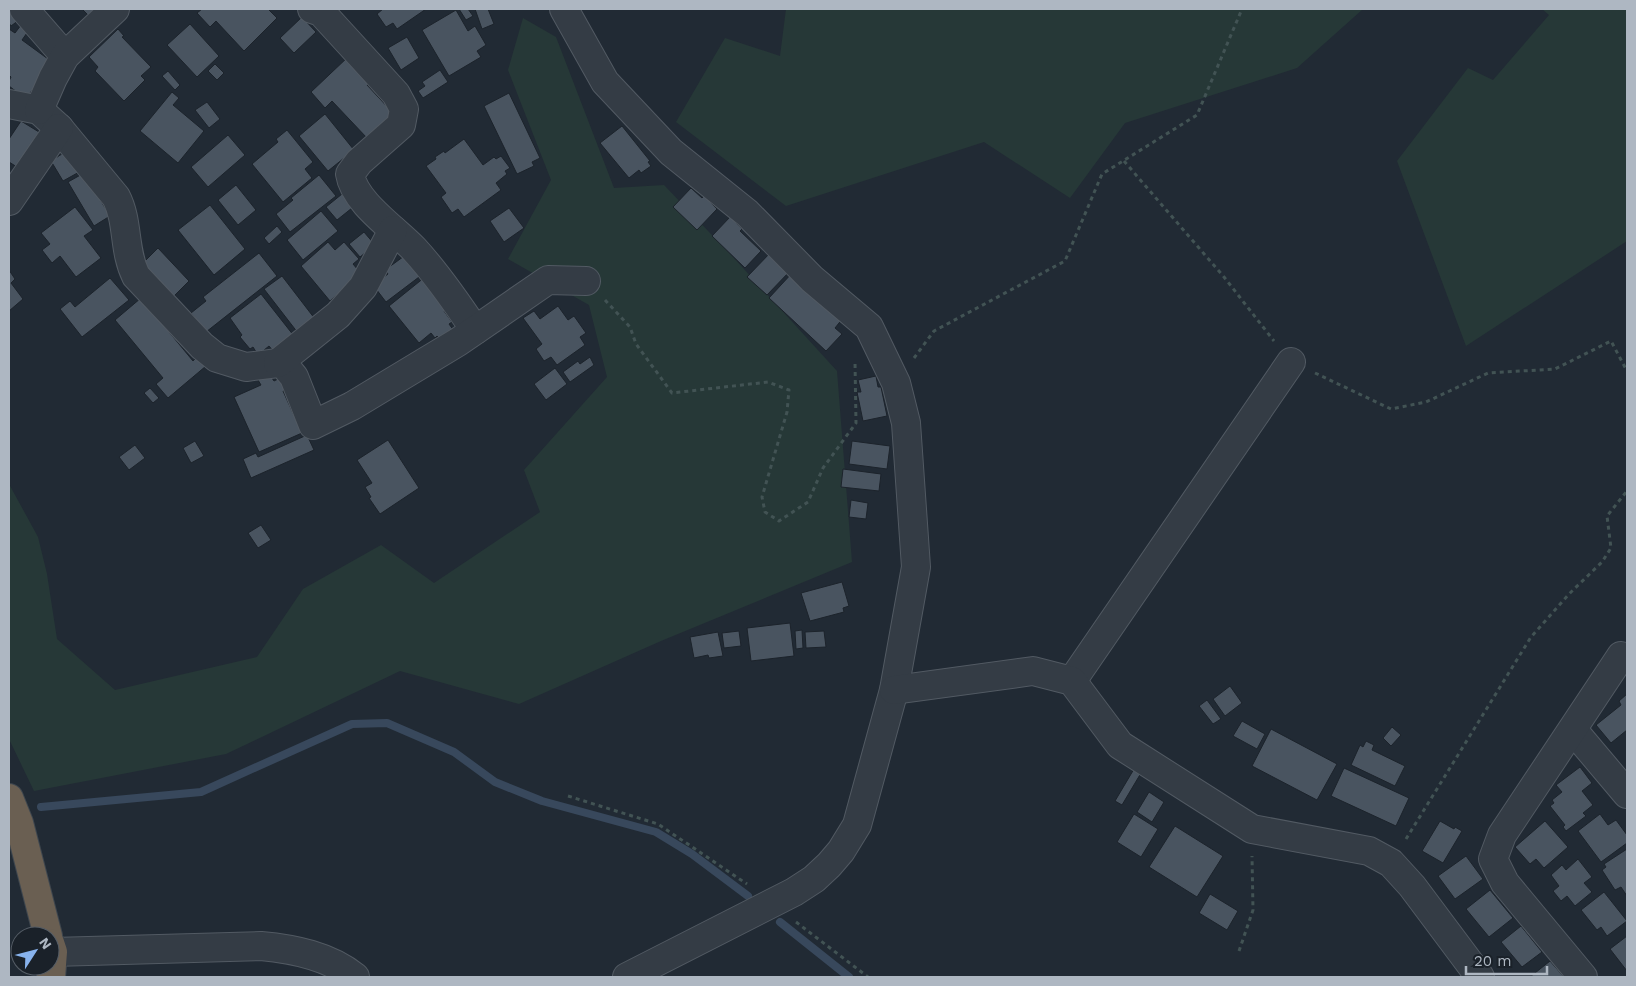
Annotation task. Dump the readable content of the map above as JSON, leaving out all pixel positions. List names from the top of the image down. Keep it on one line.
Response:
{"scale_bar":"20 m","north":"top right"}
